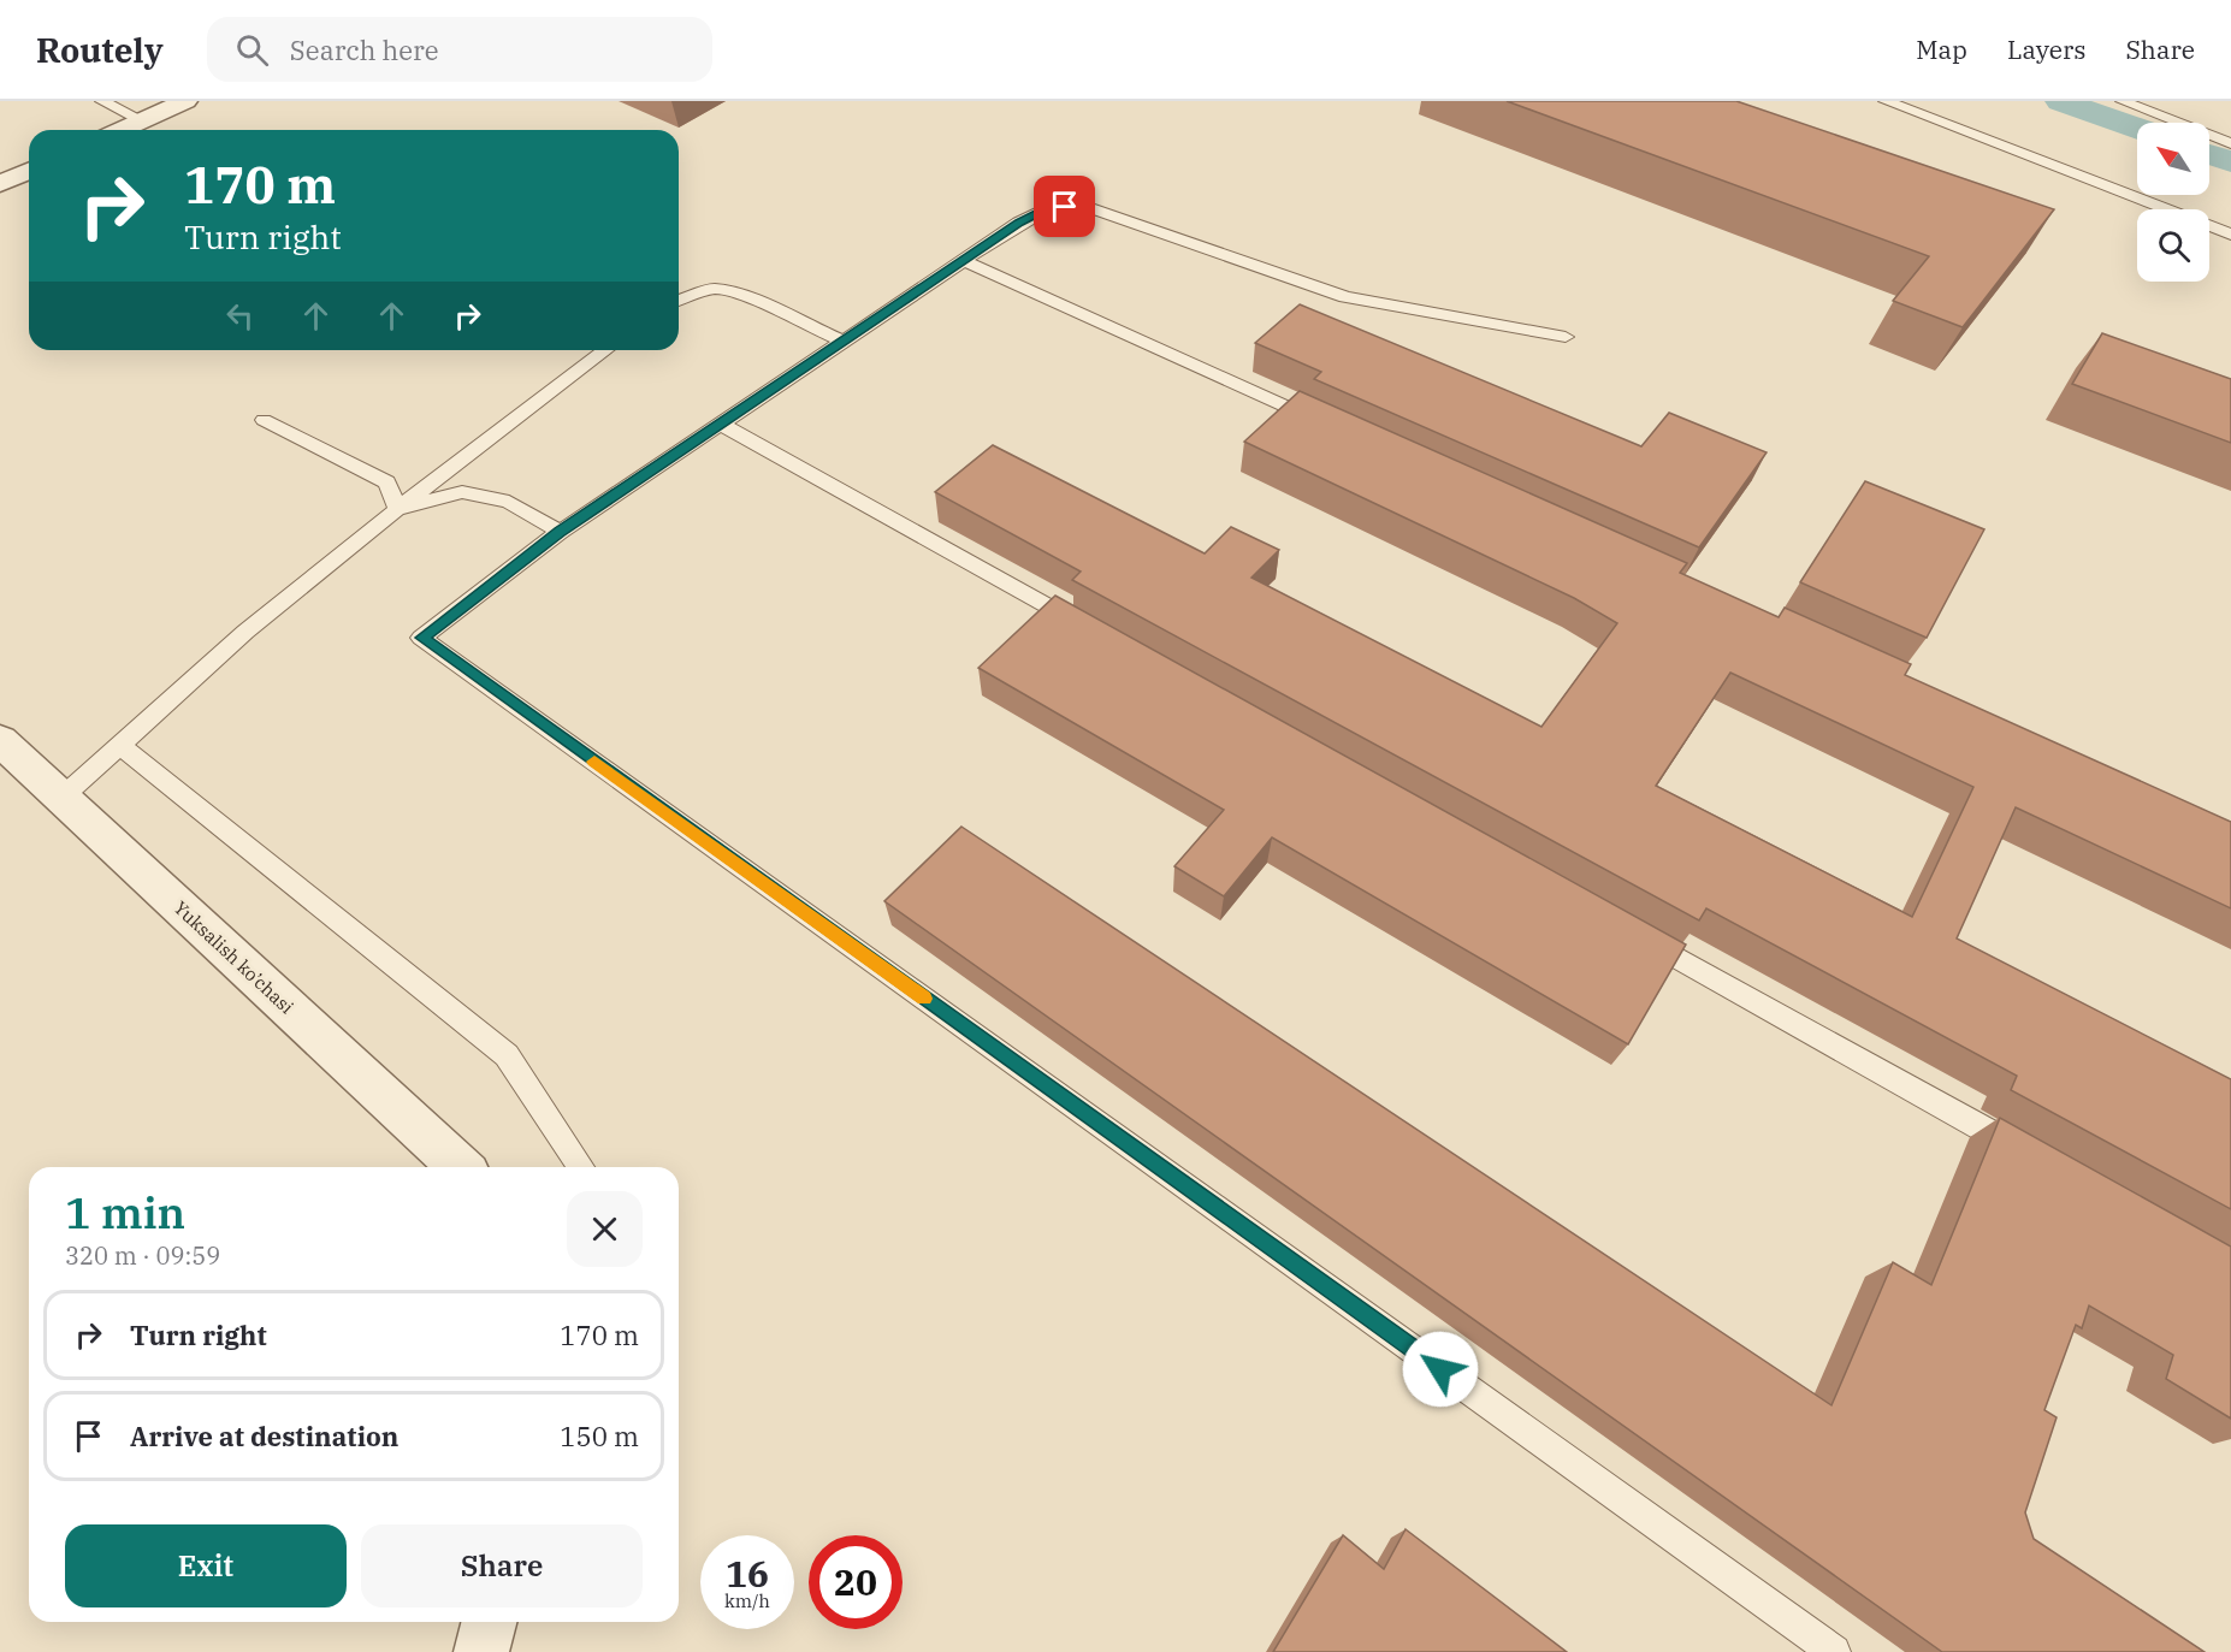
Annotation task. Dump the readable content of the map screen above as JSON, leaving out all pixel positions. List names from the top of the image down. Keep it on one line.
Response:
{"streets":{"street":["Yuksalish ko’chasi"]},"north":"top left","page":{"header":"Routely","search":"Search here","nav":["Map","Layers","Share"],"turn":["170 m","Turn right"],"heading":["1 min","320 m · 09:59"],"list":[{"name":"Turn right","value":"170 m"},{"name":"Arrive at destination","value":"150 m"}],"buttons":["Exit","Share"],"speed":"16 km/h","limit":"20"}}
